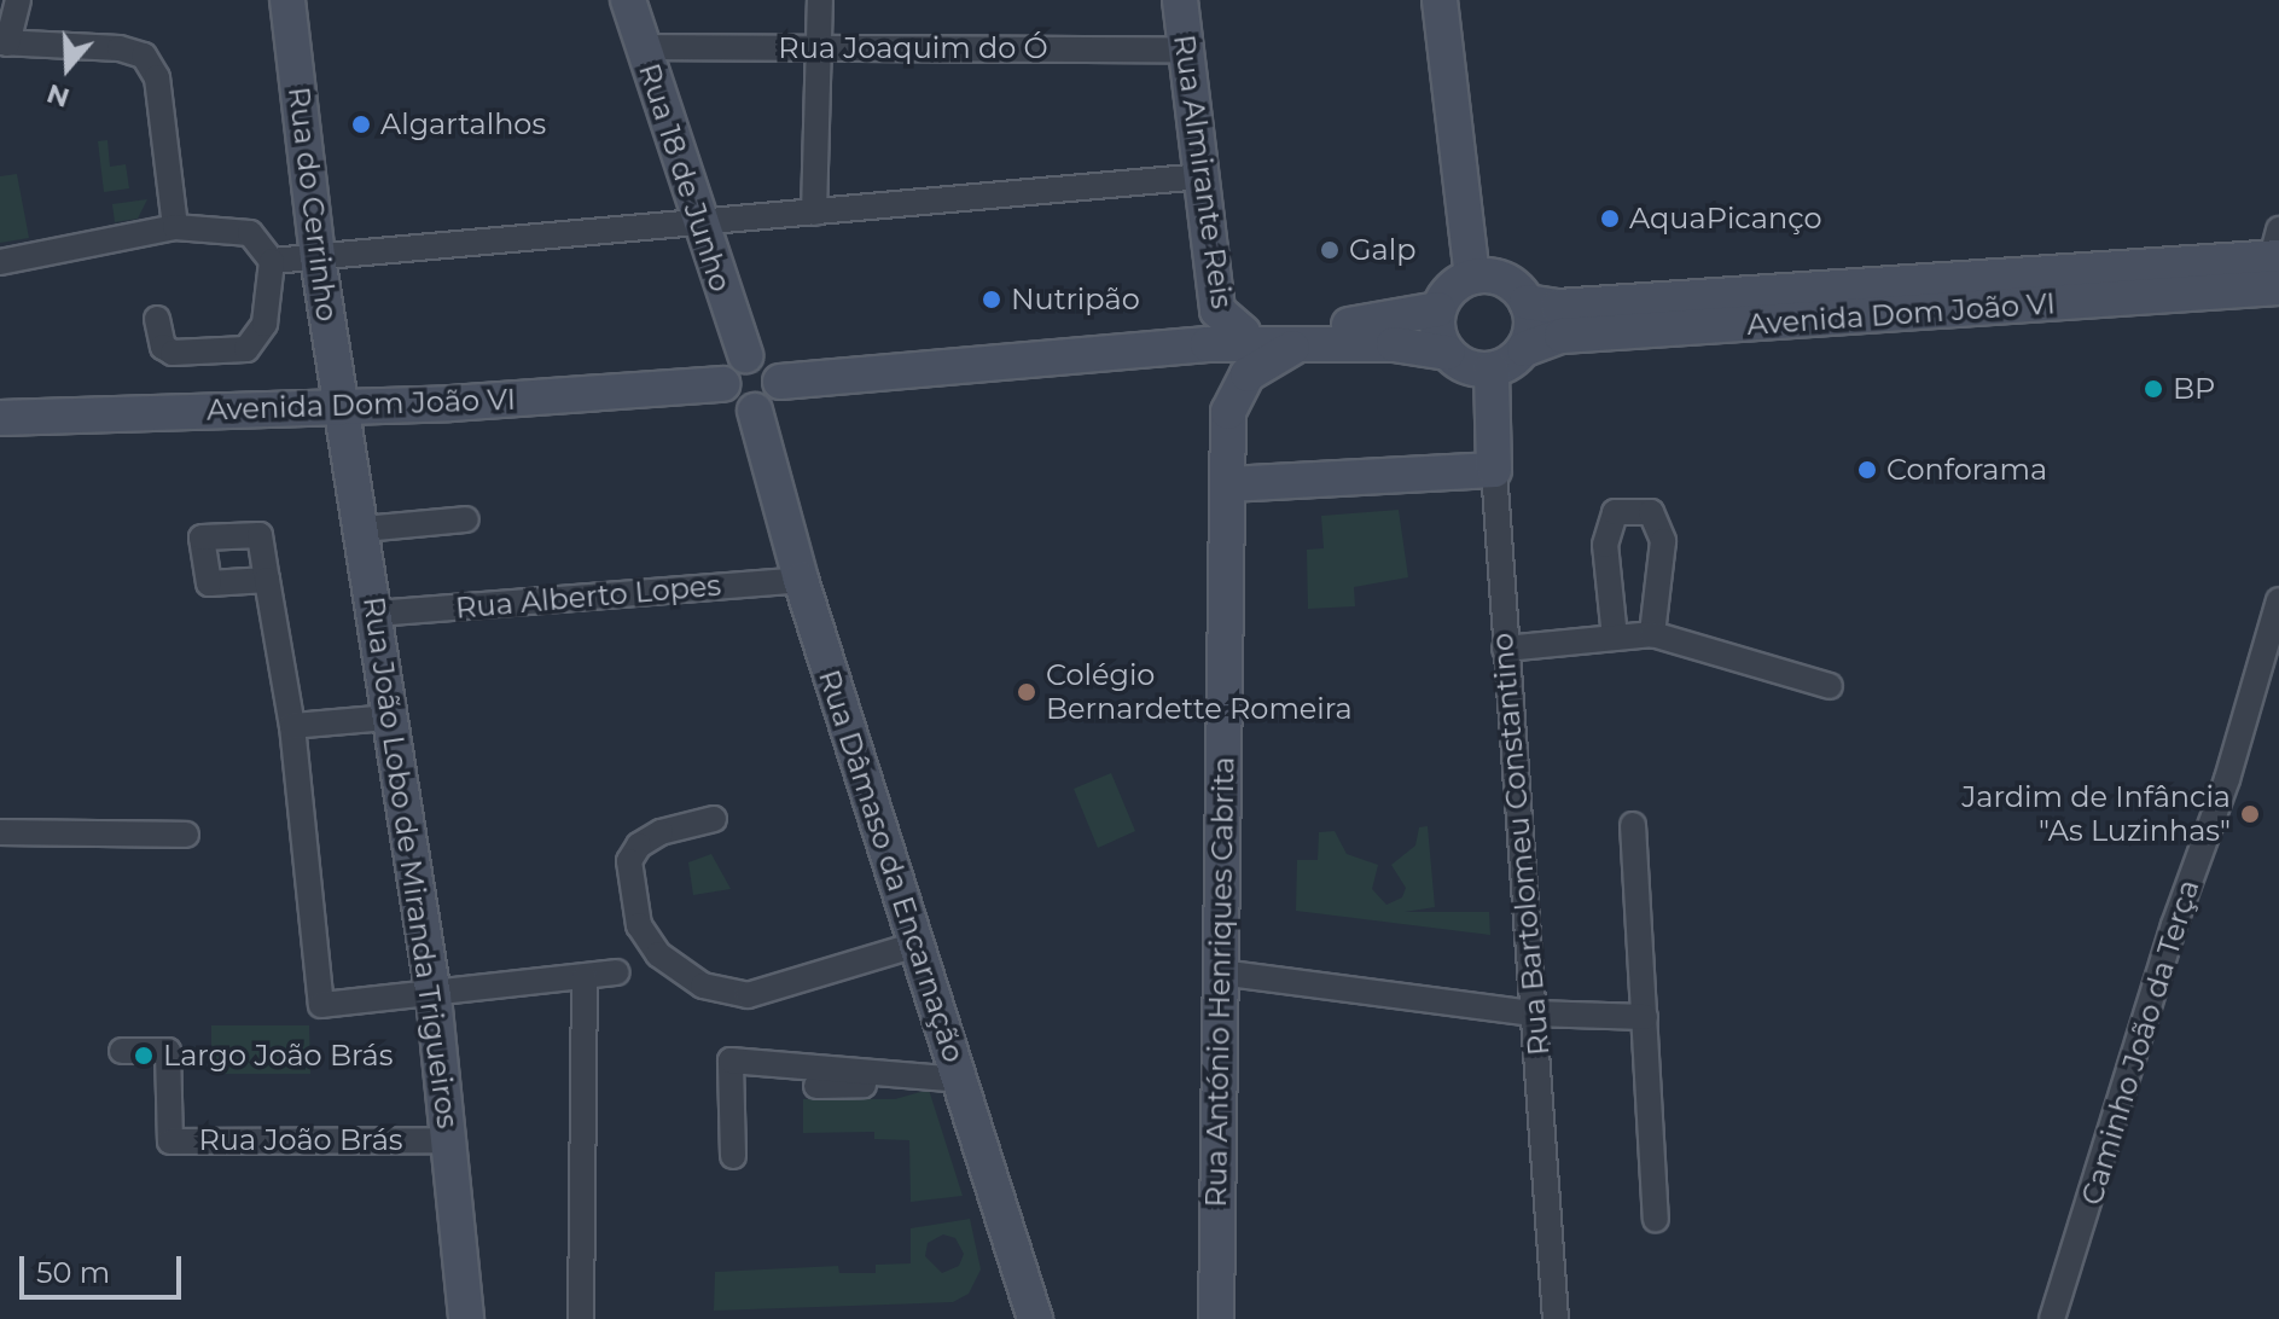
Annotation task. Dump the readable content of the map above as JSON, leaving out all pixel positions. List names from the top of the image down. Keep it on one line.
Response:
{"streets":{"main road":["Rua Almirante Reis","Rua 18 de Junho","Rua do Cerrinho","Avenida Dom João VI","Rua Bartolomeu Constantino","Rua João Lobo de Miranda Trigueiros","Rua Dâmaso da Encarnação","Rua António Henriques Cabrita"],"street":["Rua Joaquim do Ó","Rua Alberto Lopes","Caminho João da Terça","Rua João Brás"]},"crossings":[["Rua Joaquim do Ó","Rua Almirante Reis"],["Rua Joaquim do Ó","Rua 18 de Junho"],["Rua 18 de Junho","Avenida Dom João VI"],["Rua 18 de Junho","Rua Dâmaso da Encarnação"],["Rua do Cerrinho","Avenida Dom João VI"],["Rua do Cerrinho","Rua João Lobo de Miranda Trigueiros"],["Avenida Dom João VI","Rua Bartolomeu Constantino"],["Avenida Dom João VI","Rua João Lobo de Miranda Trigueiros"],["Avenida Dom João VI","Rua Dâmaso da Encarnação"],["Rua Alberto Lopes","Rua João Lobo de Miranda Trigueiros"],["Rua Alberto Lopes","Rua Dâmaso da Encarnação"],["Rua João Lobo de Miranda Trigueiros","Rua João Brás"]],"places":["Algartalhos","AquaPicanço","Galp","Nutripão","BP","Conforama","Colégio Bernardette Romeira","Jardim de Infância \"As Luzinhas\"","Largo João Brás"],"scale_bar":"50 m","north":"bottom"}
